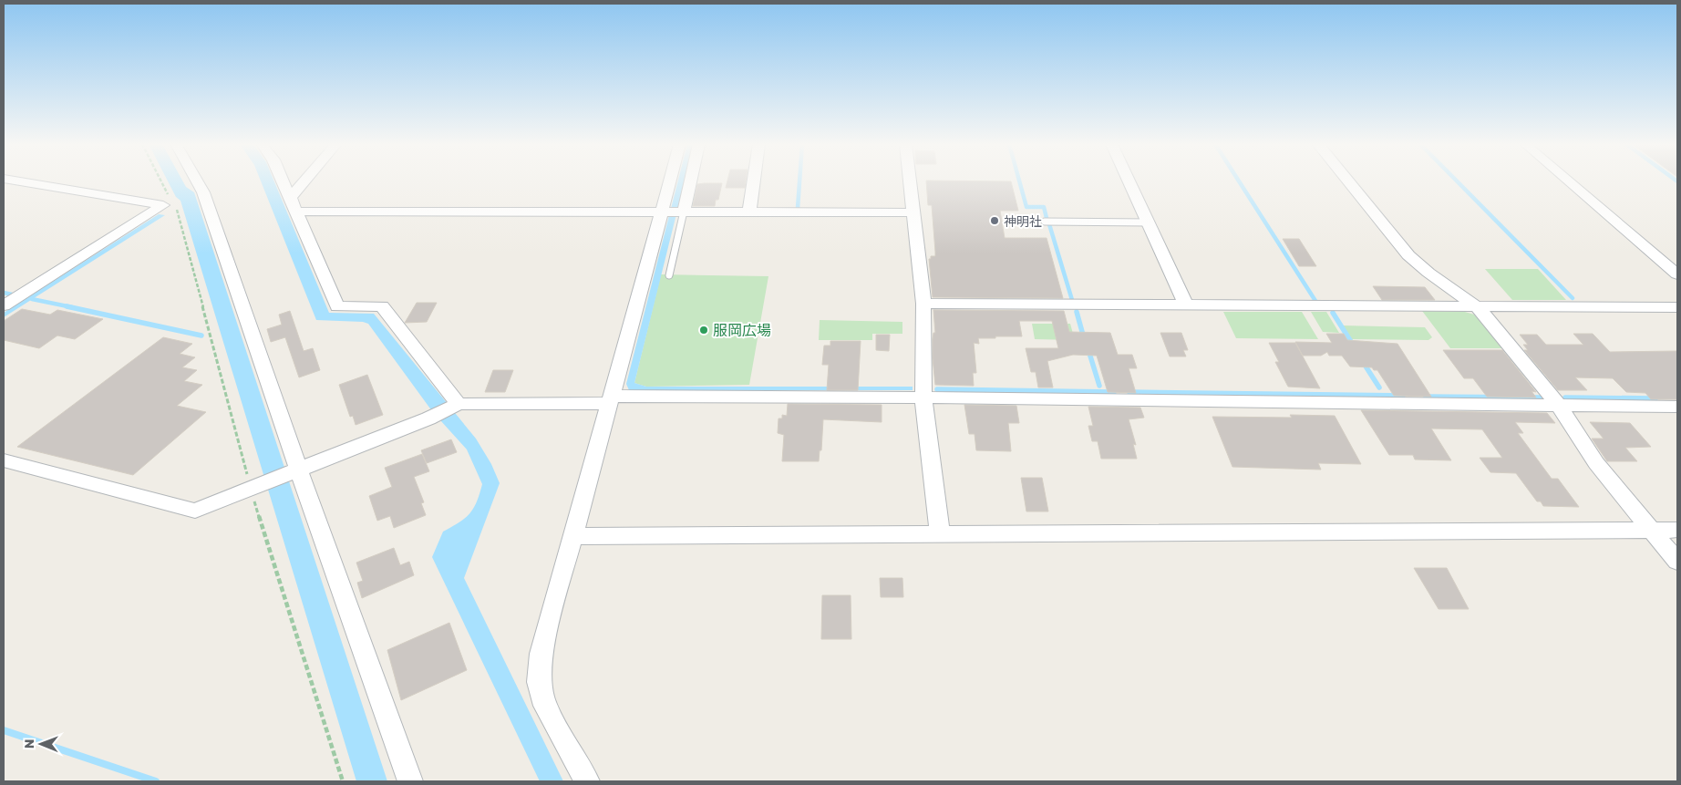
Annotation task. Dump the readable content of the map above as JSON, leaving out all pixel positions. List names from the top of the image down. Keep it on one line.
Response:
{"places":["神明社","服岡広場"],"north":"left"}
